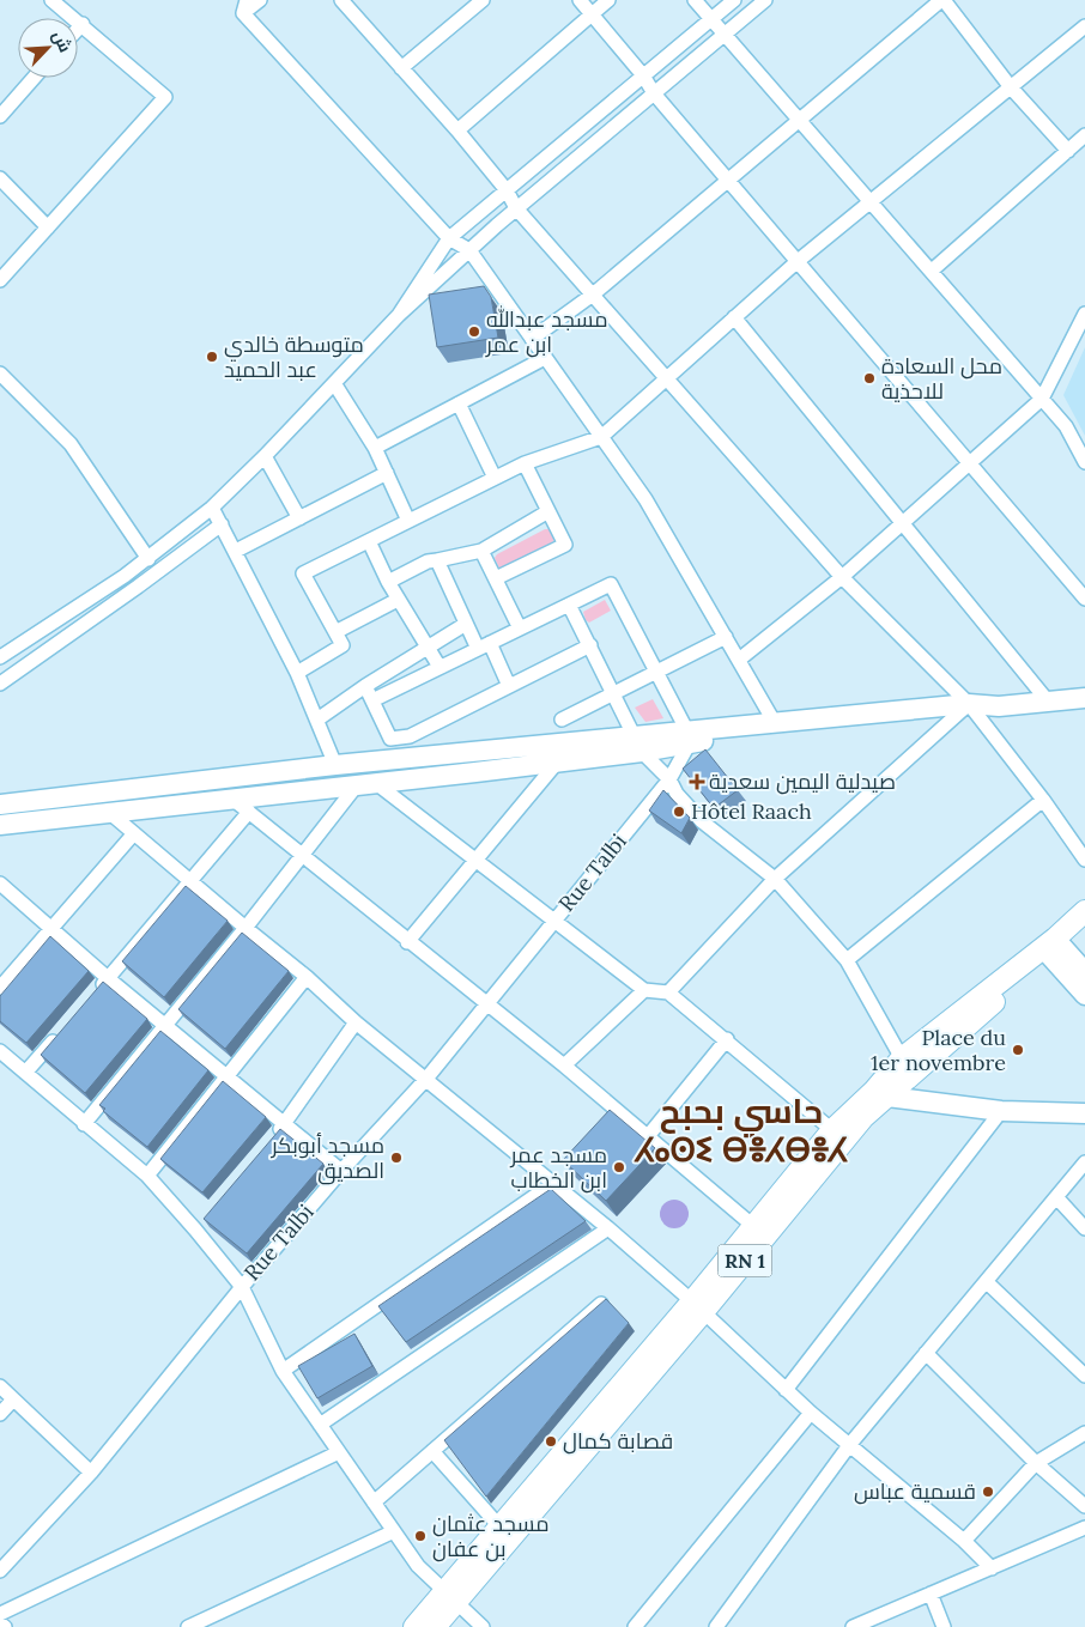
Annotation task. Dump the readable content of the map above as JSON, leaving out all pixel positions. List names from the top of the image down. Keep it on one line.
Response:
{"streets":{"main road":["RN 1"],"street":["Rue Talbi"]},"districts":["حاسي بحبح ⵃⴰⵙⵉ ⴱⴻⵃⴱⴻⵃ"],"places":{"other":["مسجد عبدالله ابن عمر","متوسطة خالدي عبد الحميد","محل السعادة للاحذية","Hôtel Raach","Place du 1er novembre","مسجد أبوبكر الصديق","مسجد عمر ابن الخطاب","قصابة كمال","قسمية عباس","مسجد عثمان بن عفان"],"health":["صيدلية اليمين سعدية"]},"north":"top right"}
